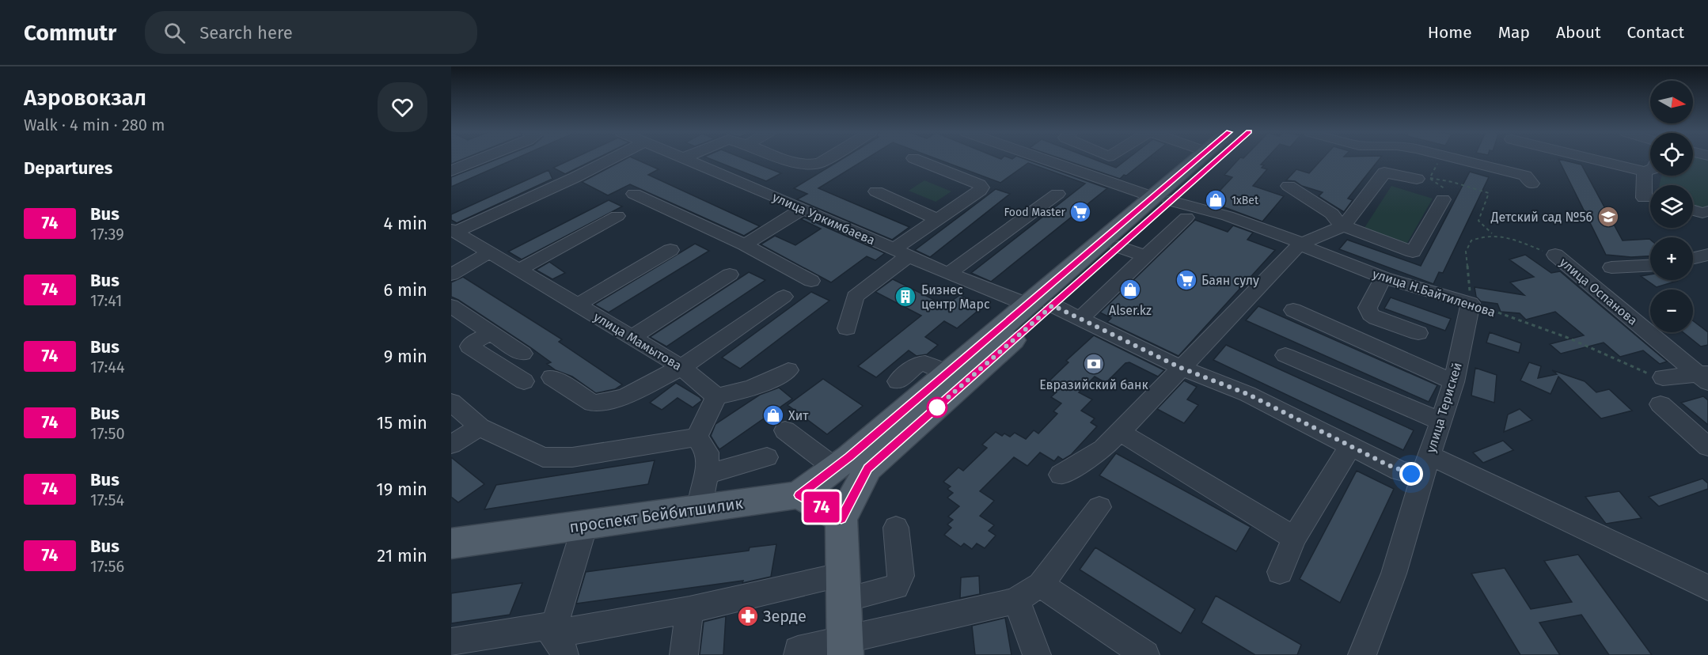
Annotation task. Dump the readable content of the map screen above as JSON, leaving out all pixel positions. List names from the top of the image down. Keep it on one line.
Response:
{"streets":{"main road":["проспект Бейбитшилик"],"street":["улица Уркимбаева","улица Оспанова","улица Н.Байтиленова","улица Мамытова","улица Терискей"]},"crossings":[["улица Н.Байтиленова","улица Терискей"]],"places":{"shop":["1xBet","Alser.kz","Хит"],"supermarket":["Food Master","Баян сулу"],"school or university":["Детский сад №56"],"building":["Бизнес центр Марс"],"bank":["Евразийский банк"],"pharmacy":["Зерде"]},"lines":["bus line 74"],"north":"right","page":{"header":"Commutr","search":"Search here","nav":["Home","Map","About","Contact"],"heading":[["Аэровокзал","Walk · 4 min · 280 m"],"Departures"],"on_map":"74","map_buttons":["+","−"],"list":[{"mark":"74","name":"Bus","note":"17:39","value":"4 min"},{"mark":"74","name":"Bus","note":"17:41","value":"6 min"},{"mark":"74","name":"Bus","note":"17:44","value":"9 min"},{"mark":"74","name":"Bus","note":"17:50","value":"15 min"},{"mark":"74","name":"Bus","note":"17:54","value":"19 min"},{"mark":"74","name":"Bus","note":"17:56","value":"21 min"}]}}
